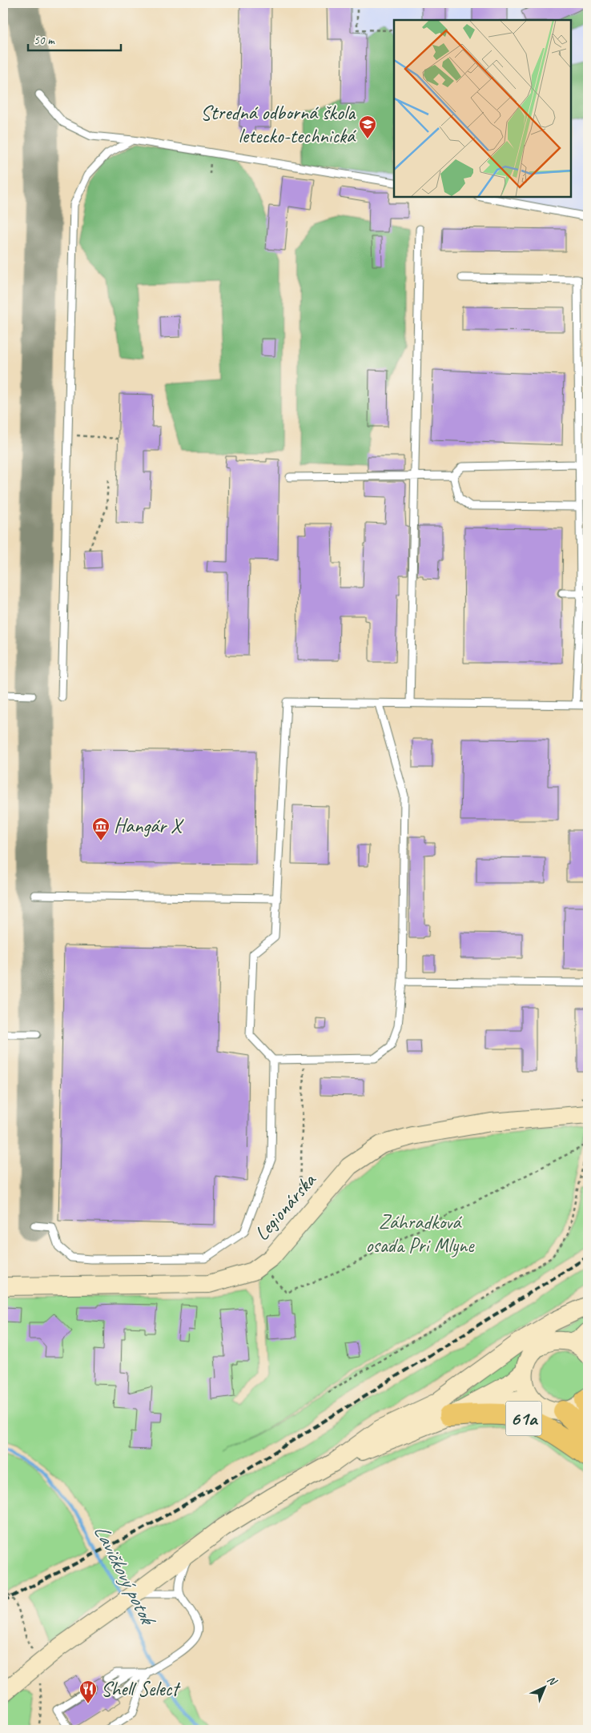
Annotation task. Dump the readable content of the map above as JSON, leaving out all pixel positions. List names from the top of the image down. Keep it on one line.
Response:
{"streets":{"main road":["Legionárska","61a"]},"water":["Lavičkový potok"],"parks":["Záhradková osada Pri Mlyne"],"places":{"school or university":["Stredná odborná škola letecko-technická"],"museum":["Hangár X"],"restaurant":["Shell Select"]},"scale_bar":"50 m","north":"top right"}
